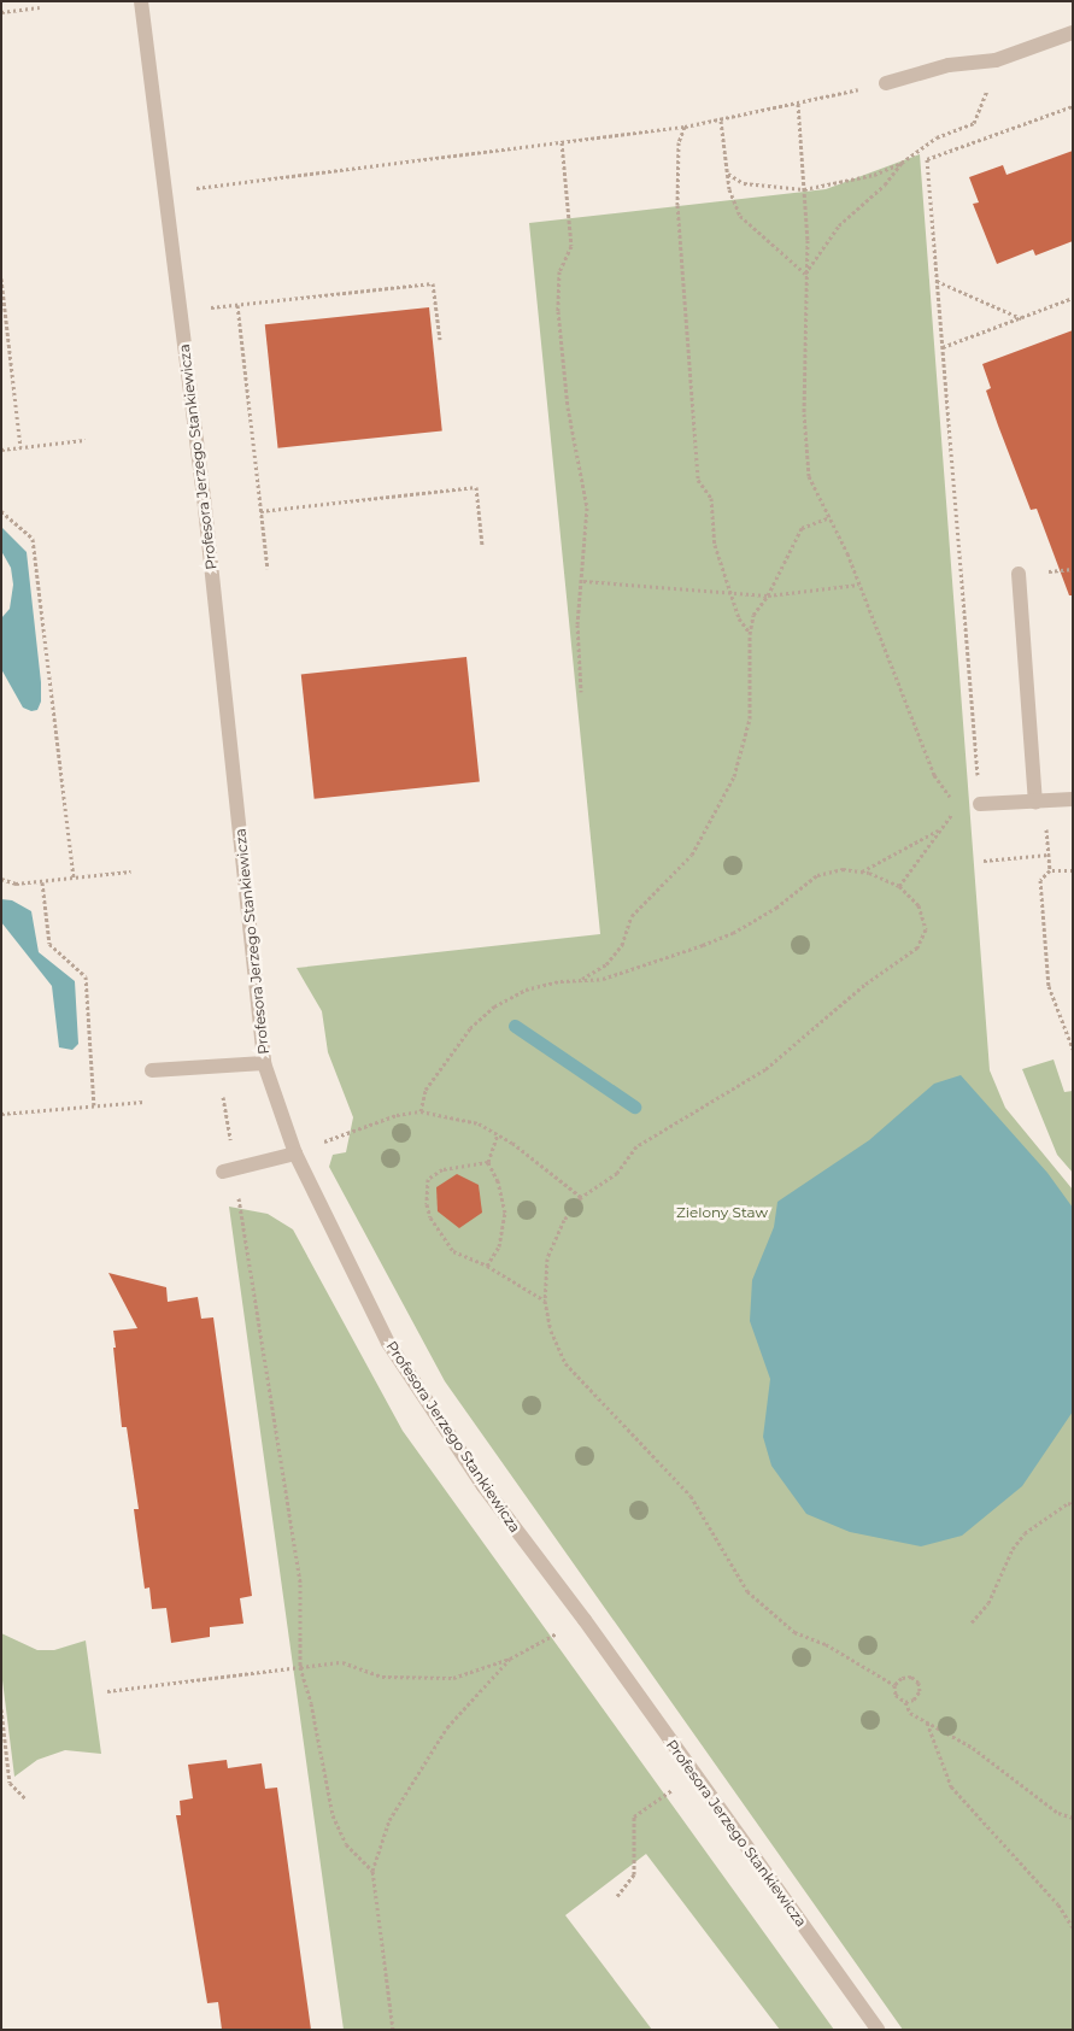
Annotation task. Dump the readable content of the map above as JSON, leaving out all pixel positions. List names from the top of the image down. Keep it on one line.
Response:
{"streets":{"street":["Profesora Jerzego Stankiewicza"]},"parks":["Zielony Staw"]}
